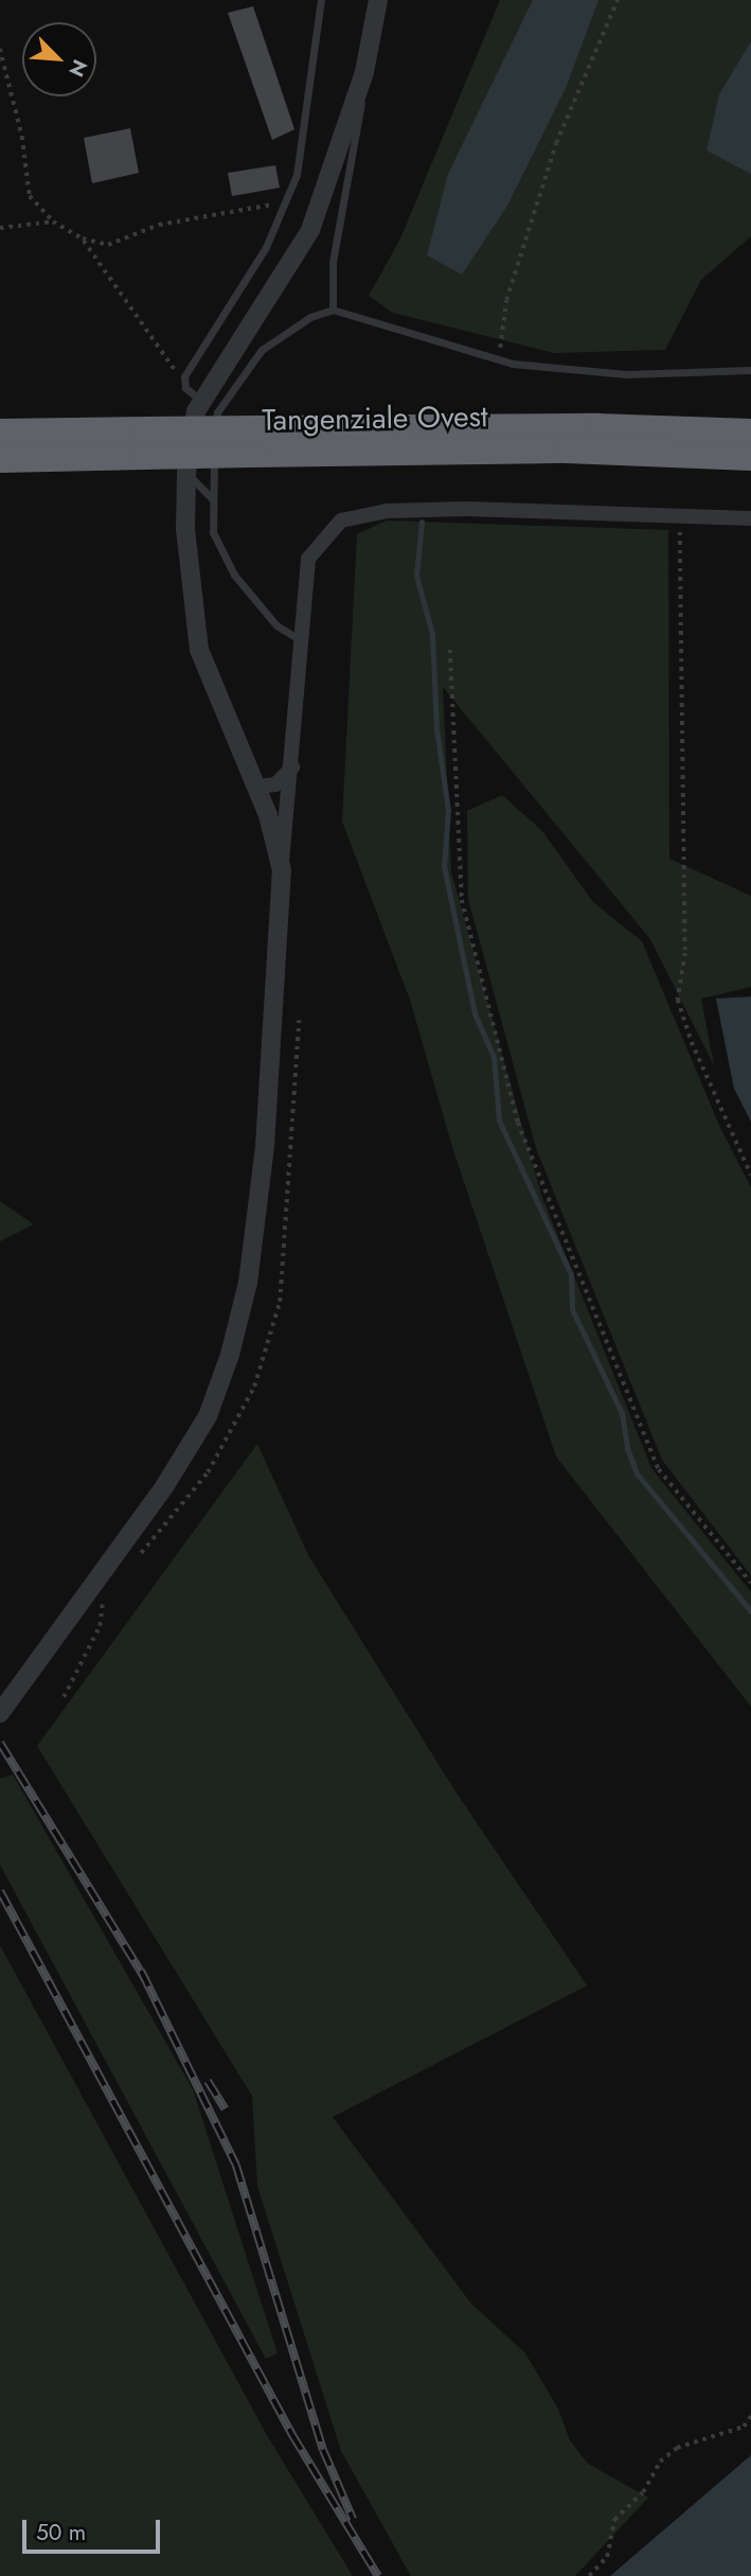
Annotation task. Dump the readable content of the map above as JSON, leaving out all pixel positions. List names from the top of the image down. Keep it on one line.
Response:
{"streets":{"highway":["Tangenziale Ovest"]},"scale_bar":"50 m","north":"bottom right"}
